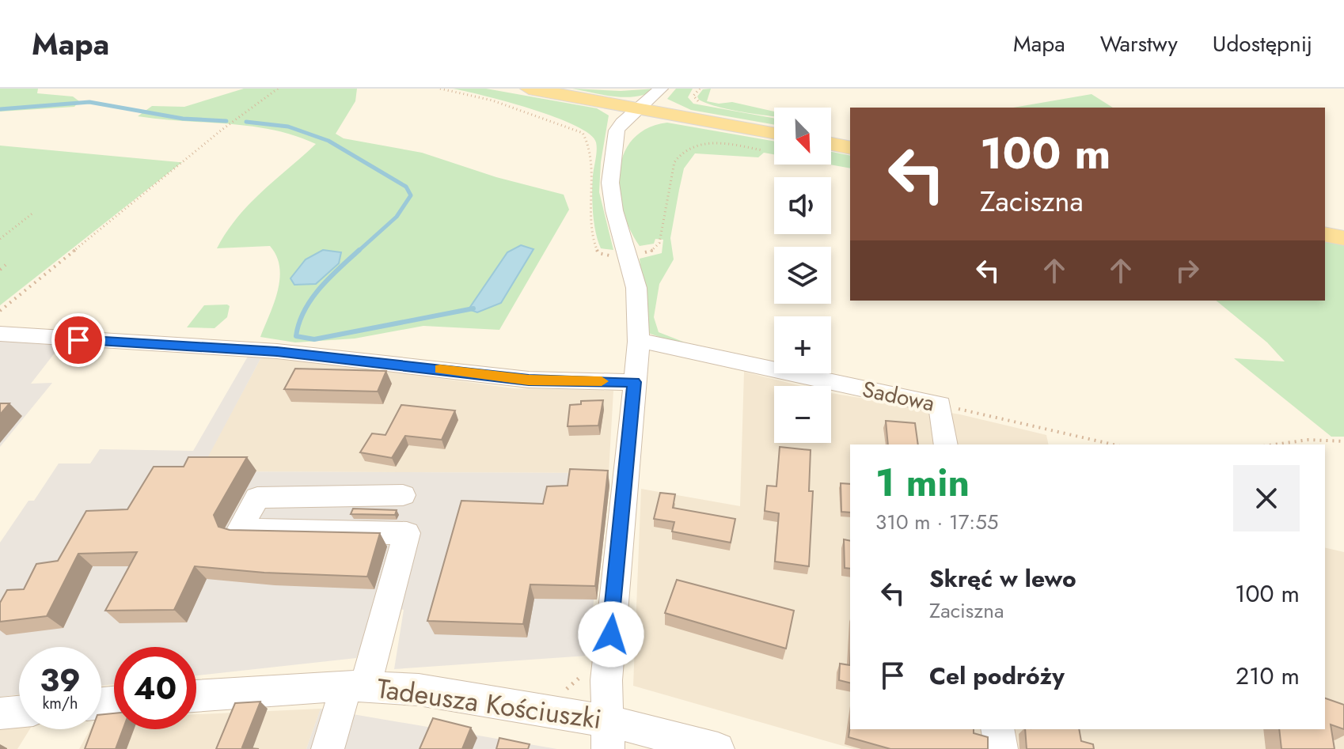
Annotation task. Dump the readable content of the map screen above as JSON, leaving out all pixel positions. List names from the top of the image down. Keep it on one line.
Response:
{"streets":{"street":["Sadowa","Tadeusza Kościuszki"]},"north":"bottom right","page":{"header":"Mapa","nav":["Mapa","Warstwy","Udostępnij"],"map_buttons":["+","−"],"turn":["100 m","Zaciszna"],"heading":["1 min","310 m · 17:55"],"list":[{"name":"Skręć w lewo","note":"Zaciszna","value":"100 m"},{"name":"Cel podróży","value":"210 m"}],"speed":"39 km/h","limit":"40"}}
